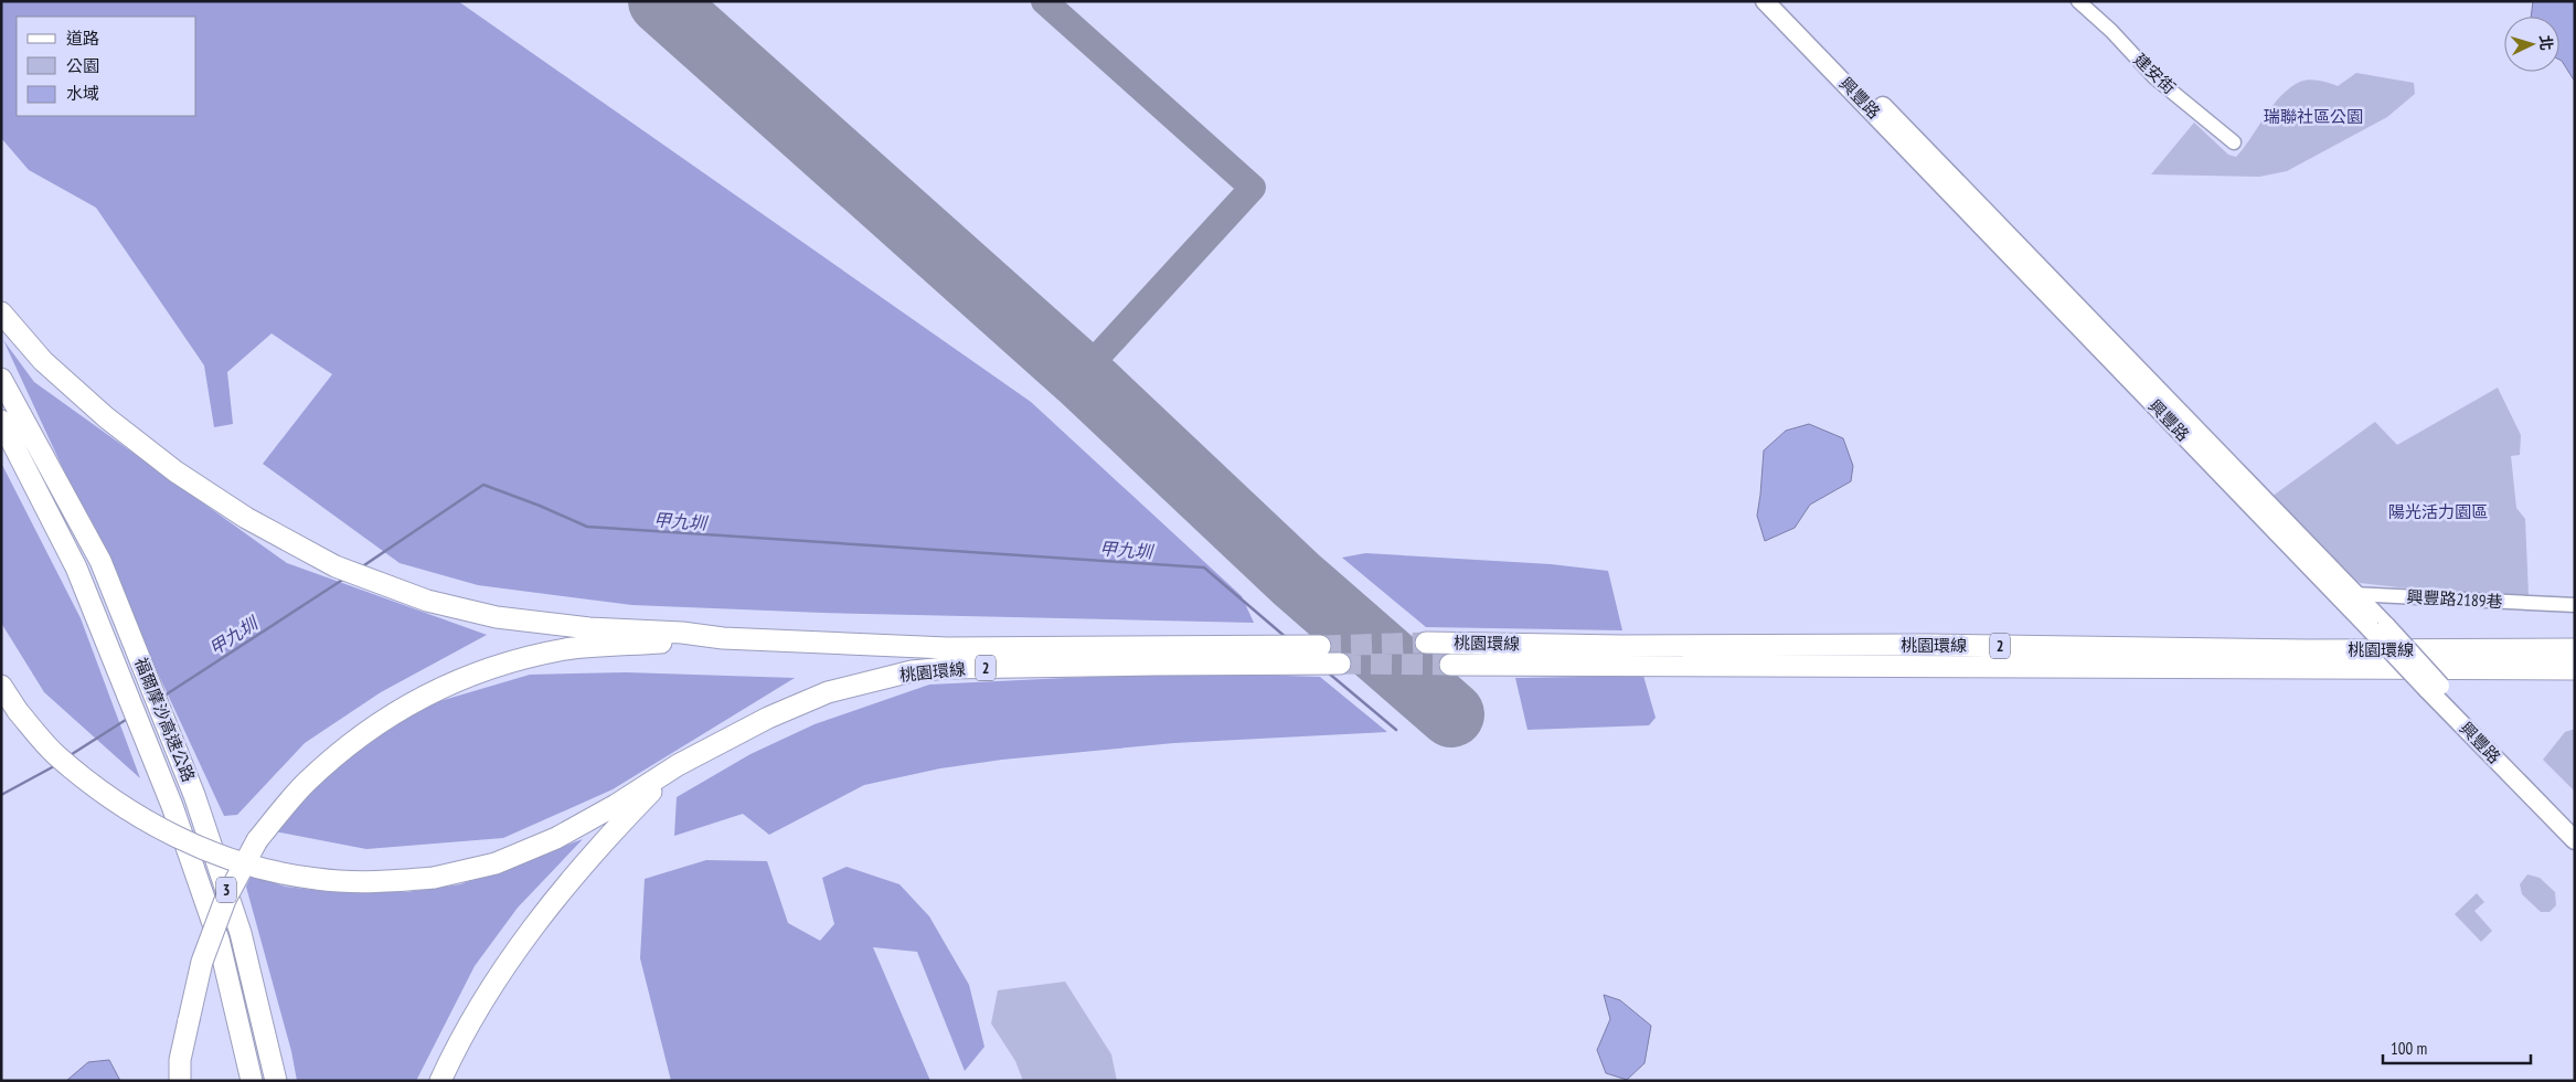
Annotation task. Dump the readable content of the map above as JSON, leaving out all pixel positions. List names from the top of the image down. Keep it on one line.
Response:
{"streets":{"highway":["桃園環線","2","福爾摩沙高速公路","3"],"main road":["興豐路"],"street":["建安街","興豐路2189巷"]},"crossings":[["興豐路","興豐路2189巷"]],"water":["甲九圳"],"parks":["瑞聯社區公園","陽光活力園區"],"legend":["道路","公園","水域"],"scale_bar":"100 m","north":"right"}
